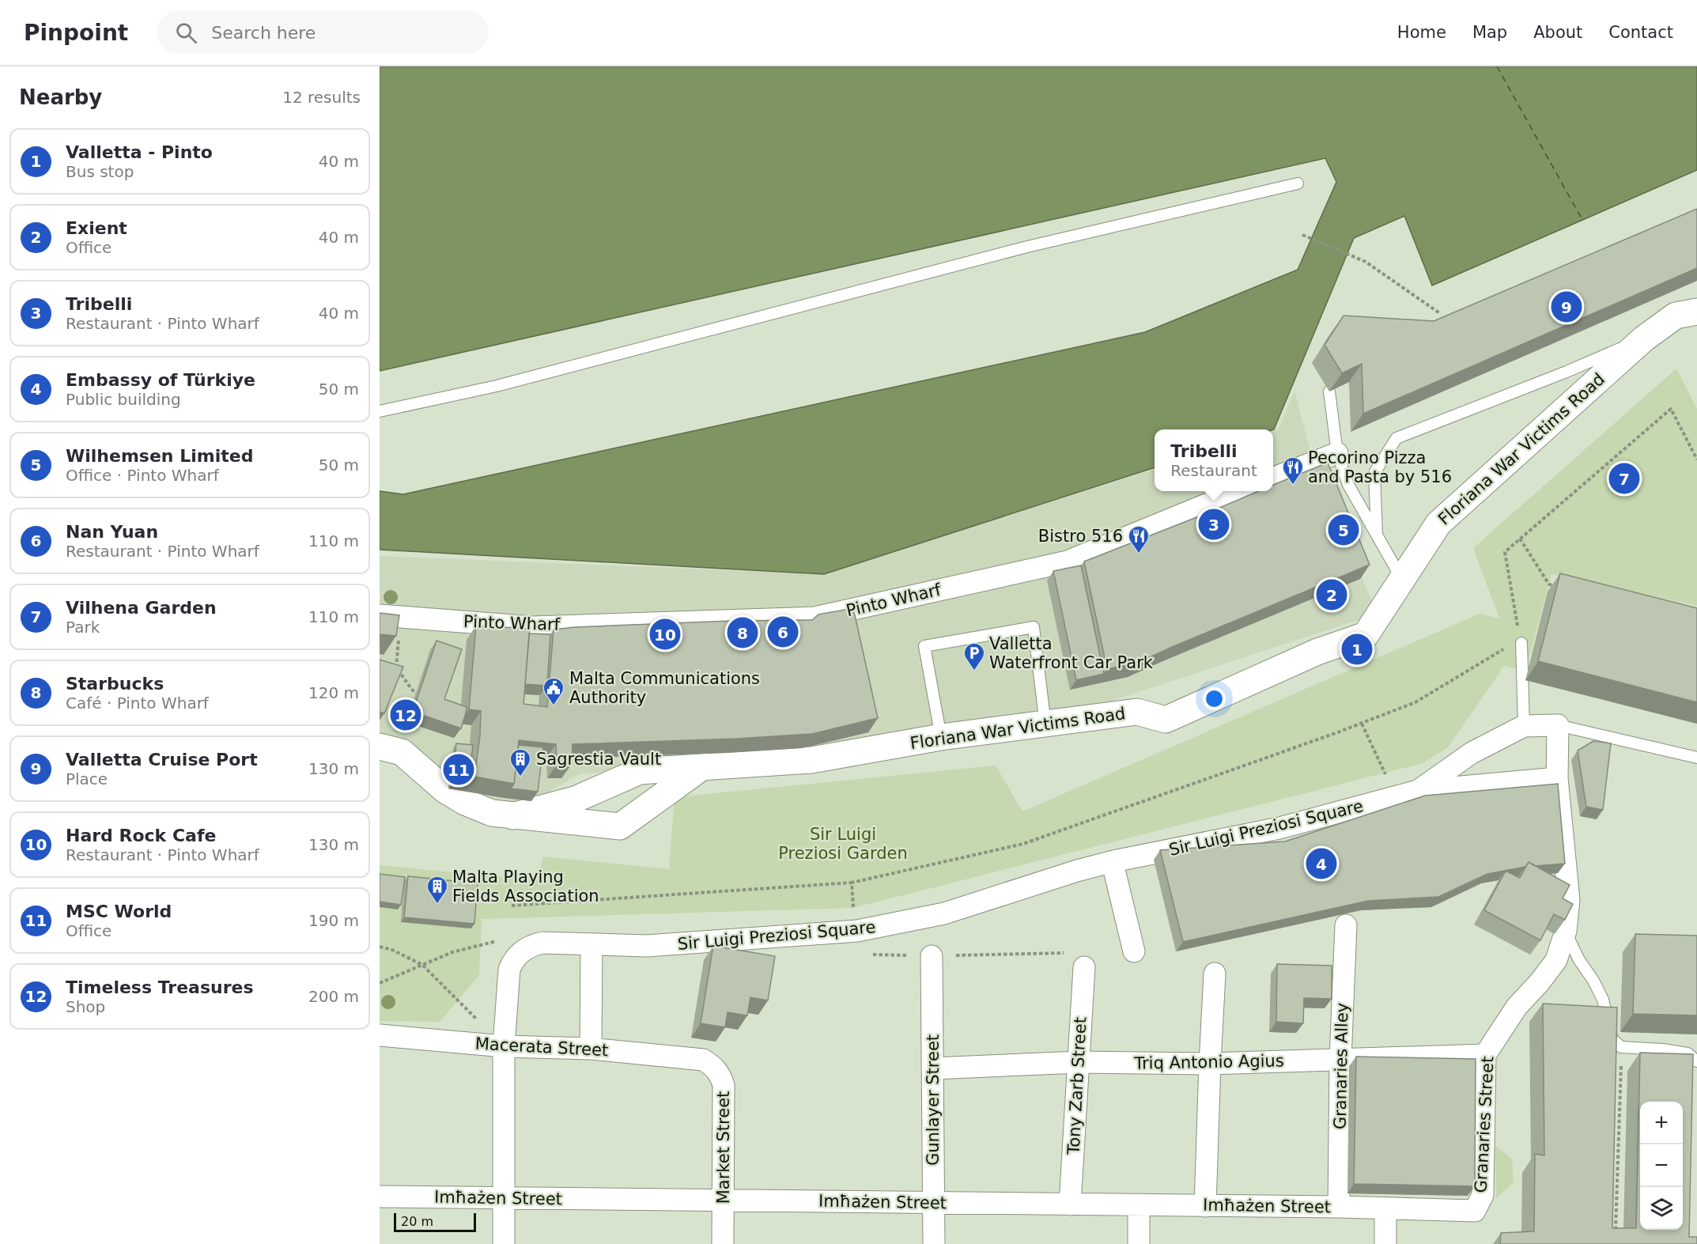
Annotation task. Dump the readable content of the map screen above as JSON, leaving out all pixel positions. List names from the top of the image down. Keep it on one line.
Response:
{"streets":{"street":["Floriana War Victims Road","Pinto Wharf","Sir Luigi Preziosi Square","Macerata Street","Triq Antonio Agius","Granaries Alley","Tony Zarb Street","Gunlayer Street","Granaries Street","Market Street","Imħażen Street"]},"crossings":[["Sir Luigi Preziosi Square","Granaries Street"],["Macerata Street","Market Street"],["Triq Antonio Agius","Granaries Alley"],["Triq Antonio Agius","Tony Zarb Street"],["Triq Antonio Agius","Gunlayer Street"],["Triq Antonio Agius","Granaries Street"],["Granaries Alley","Imħażen Street"],["Tony Zarb Street","Imħażen Street"],["Gunlayer Street","Imħażen Street"],["Granaries Street","Imħażen Street"],["Market Street","Imħażen Street"]],"parks":["Sir Luigi Preziosi Garden"],"places":{"restaurant":["Pecorino Pizza and Pasta by 516","Bistro 516"],"parking":["Valletta Waterfront Car Park"],"public building":["Malta Communications Authority"],"building":["Sagrestia Vault","Malta Playing Fields Association"]},"scale_bar":"20 m","page":{"header":"Pinpoint","search":"Search here","nav":["Home","Map","About","Contact"],"heading":["Nearby","12 results"],"list":[{"mark":"1","name":"Valletta - Pinto","note":"Bus stop","value":"40 m"},{"mark":"2","name":"Exient","note":"Office","value":"40 m"},{"mark":"3","name":"Tribelli","note":"Restaurant · Pinto Wharf","value":"40 m"},{"mark":"4","name":"Embassy of Türkiye","note":"Public building","value":"50 m"},{"mark":"5","name":"Wilhemsen Limited","note":"Office · Pinto Wharf","value":"50 m"},{"mark":"6","name":"Nan Yuan","note":"Restaurant · Pinto Wharf","value":"110 m"},{"mark":"7","name":"Vilhena Garden","note":"Park","value":"110 m"},{"mark":"8","name":"Starbucks","note":"Café · Pinto Wharf","value":"120 m"},{"mark":"9","name":"Valletta Cruise Port","note":"Place","value":"130 m"},{"mark":"10","name":"Hard Rock Cafe","note":"Restaurant · Pinto Wharf","value":"130 m"},{"mark":"11","name":"MSC World","note":"Office","value":"190 m"},{"mark":"12","name":"Timeless Treasures","note":"Shop","value":"200 m"}],"pins":["9","7","3","5","2","6","8","10","1","12","11","4"],"popup":["Tribelli","Restaurant"],"map_buttons":["+","−"],"scale":"20 m"}}
